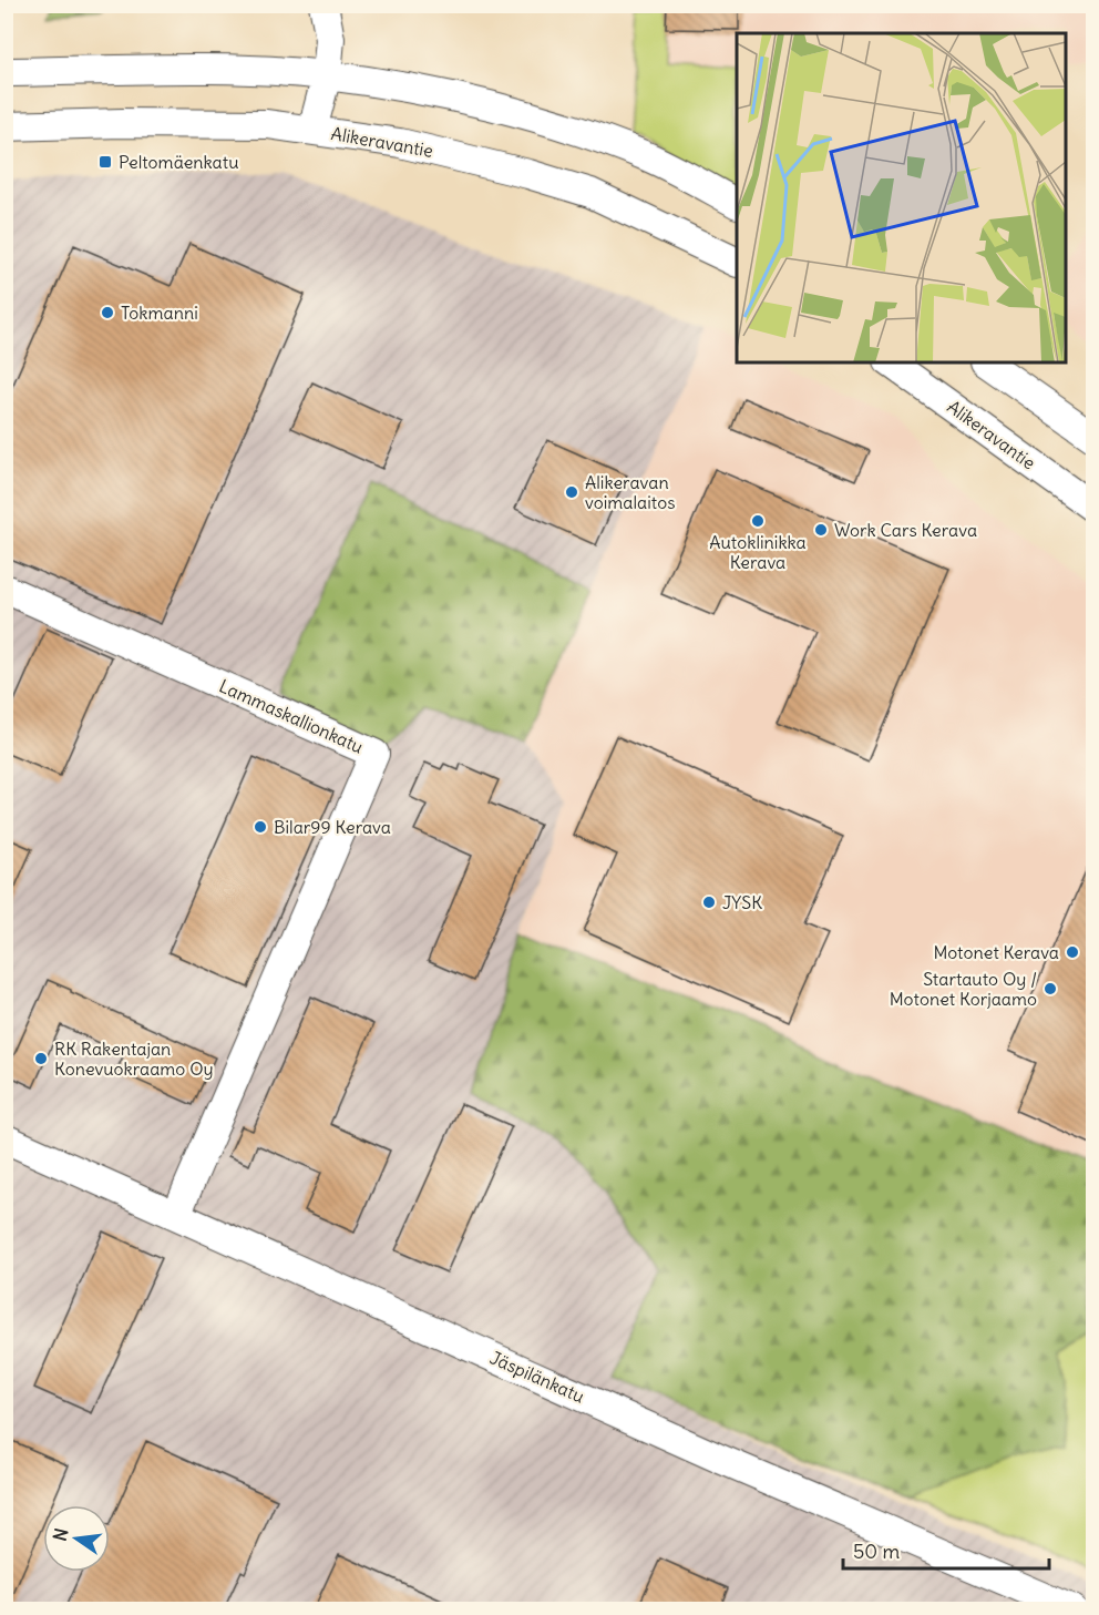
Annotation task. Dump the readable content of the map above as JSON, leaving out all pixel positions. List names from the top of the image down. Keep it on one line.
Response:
{"streets":{"street":["Alikeravantie","Lammaskallionkatu","Jäspilänkatu"]},"crossings":[["Lammaskallionkatu","Jäspilänkatu"]],"places":{"transit":["Peltomäenkatu"],"other":["Tokmanni","Alikeravan voimalaitos","Autoklinikka Kerava","Work Cars Kerava","Bilar99 Kerava","JYSK","Motonet Kerava","Startauto Oy / Motonet Korjaamo","RK Rakentajan Konevuokraamo Oy"]},"scale_bar":"50 m","north":"left"}
